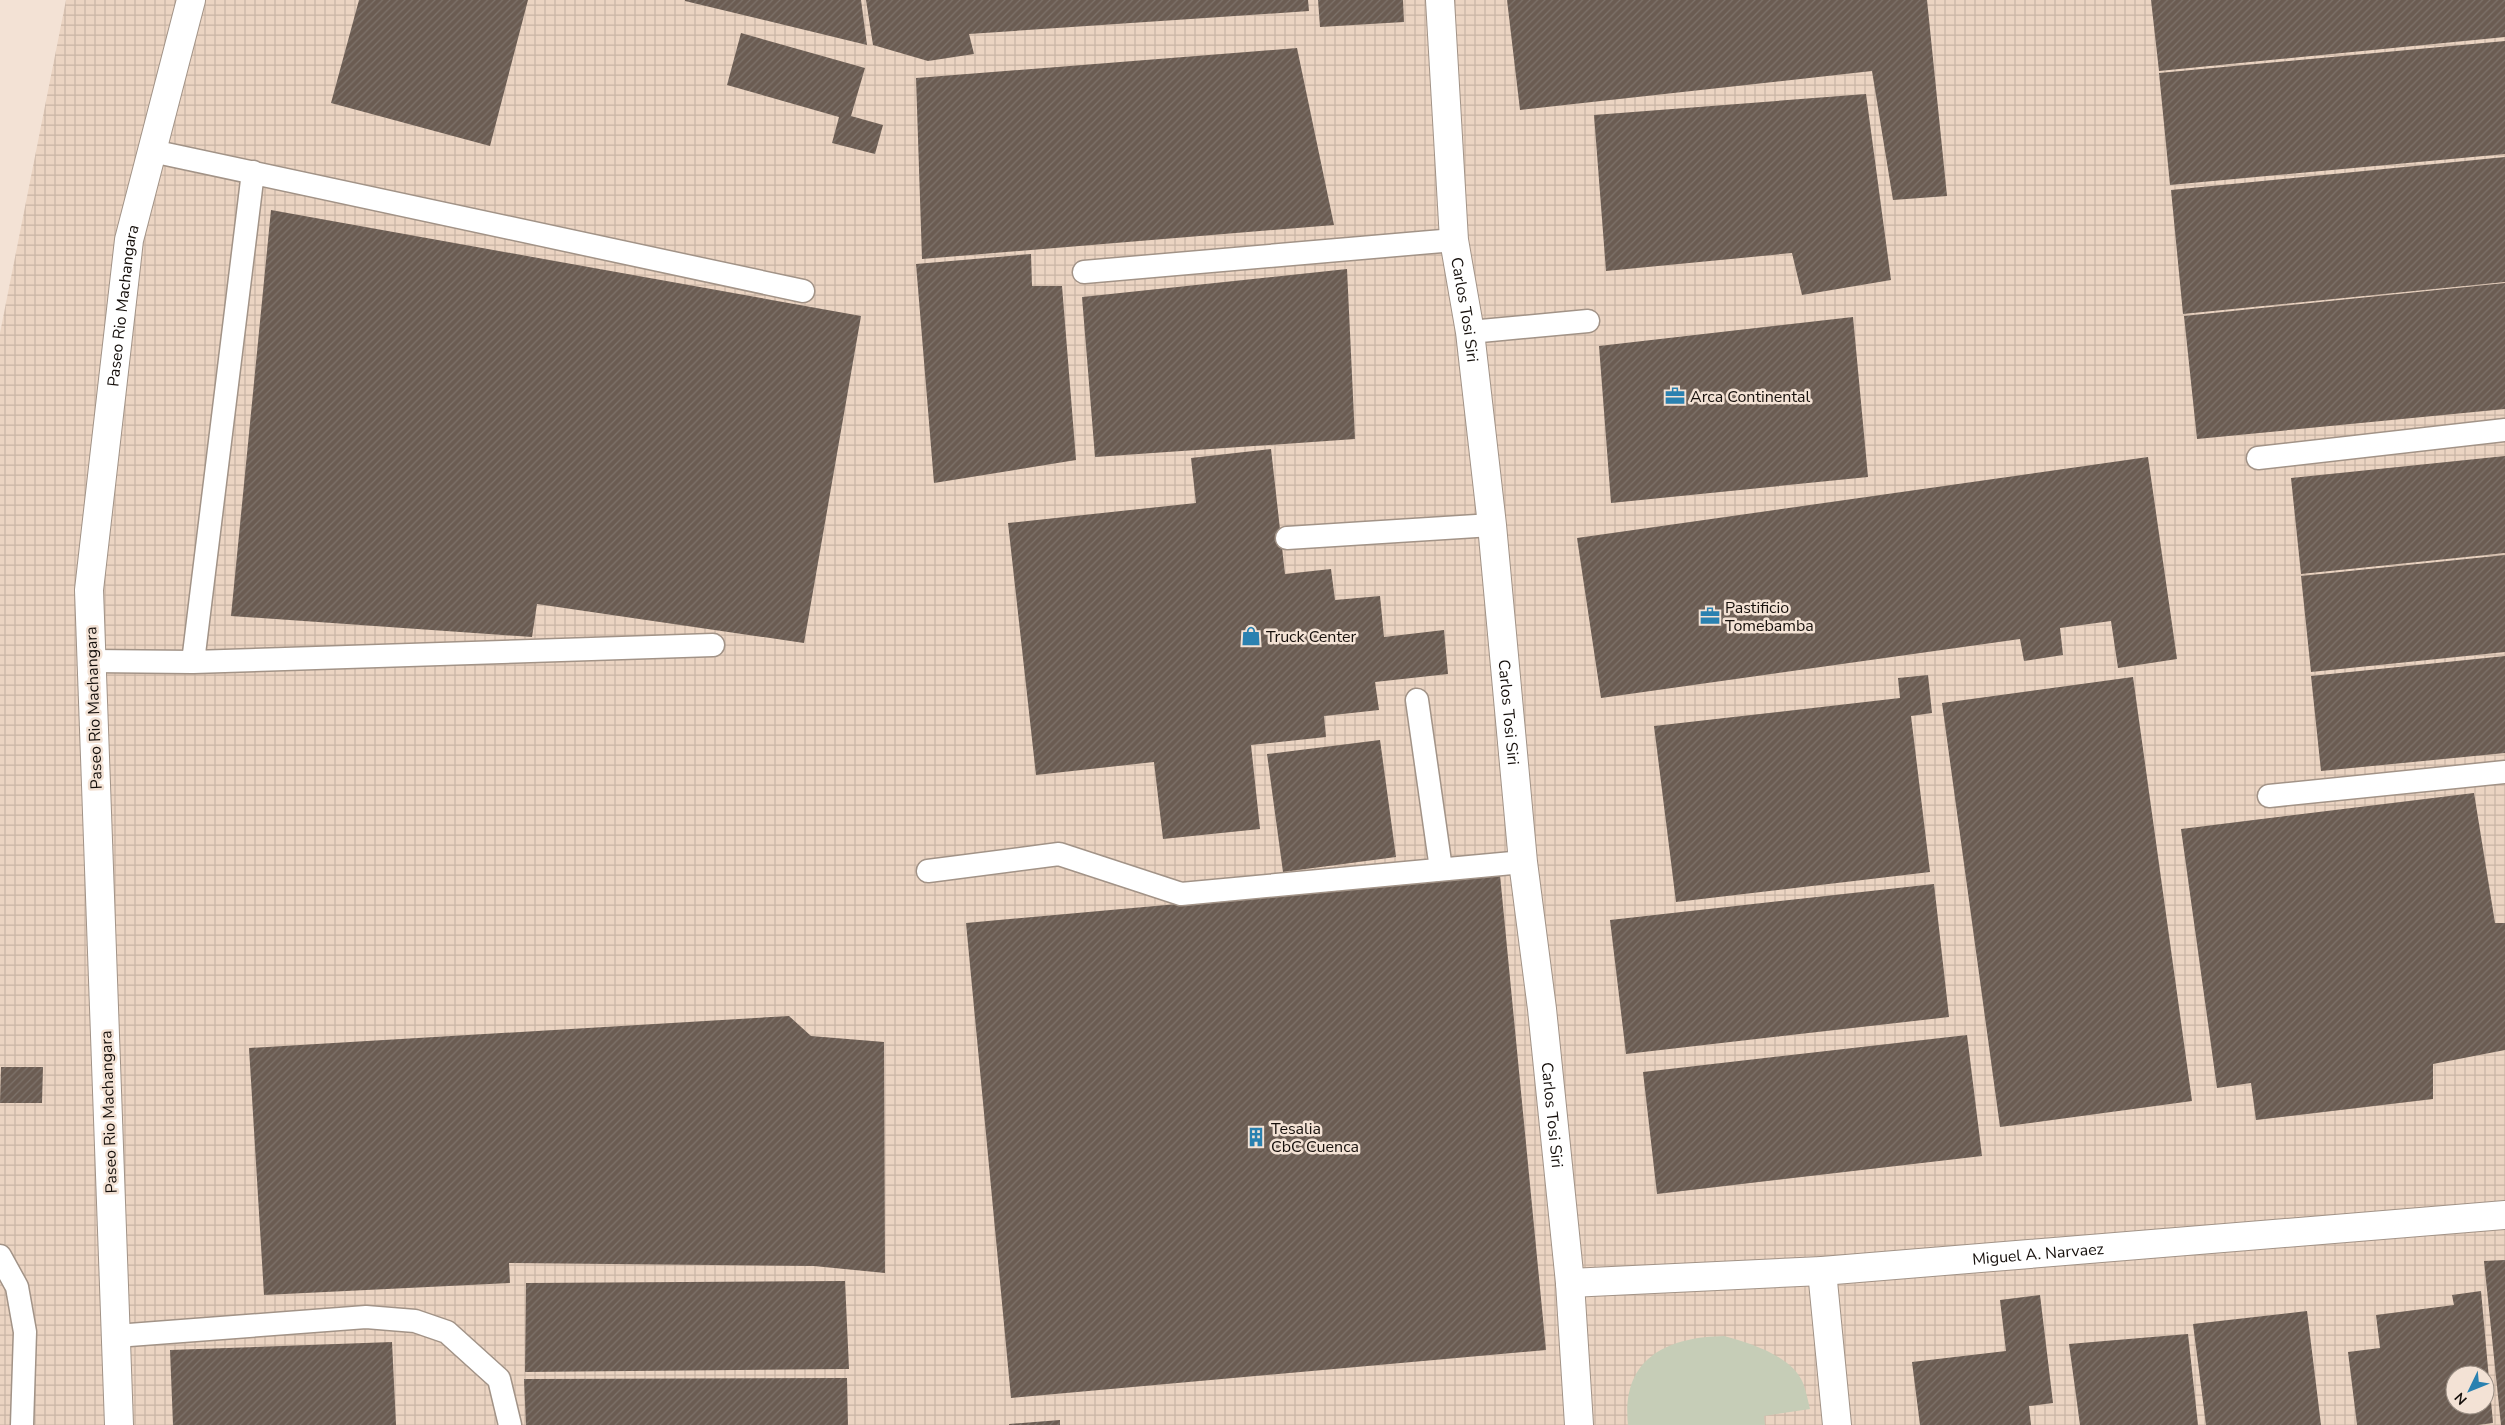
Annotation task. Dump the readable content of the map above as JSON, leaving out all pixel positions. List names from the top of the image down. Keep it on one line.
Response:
{"streets":{"street":["Paseo Rio Machangara","Carlos Tosi Siri","Miguel A. Narvaez"]},"crossings":[["Carlos Tosi Siri","Miguel A. Narvaez"]],"places":{"office":["Arca Continental","Pastificio Tomebamba"],"shop":["Truck Center"],"building":["Tesalia CbC Cuenca"]},"north":"bottom left"}
